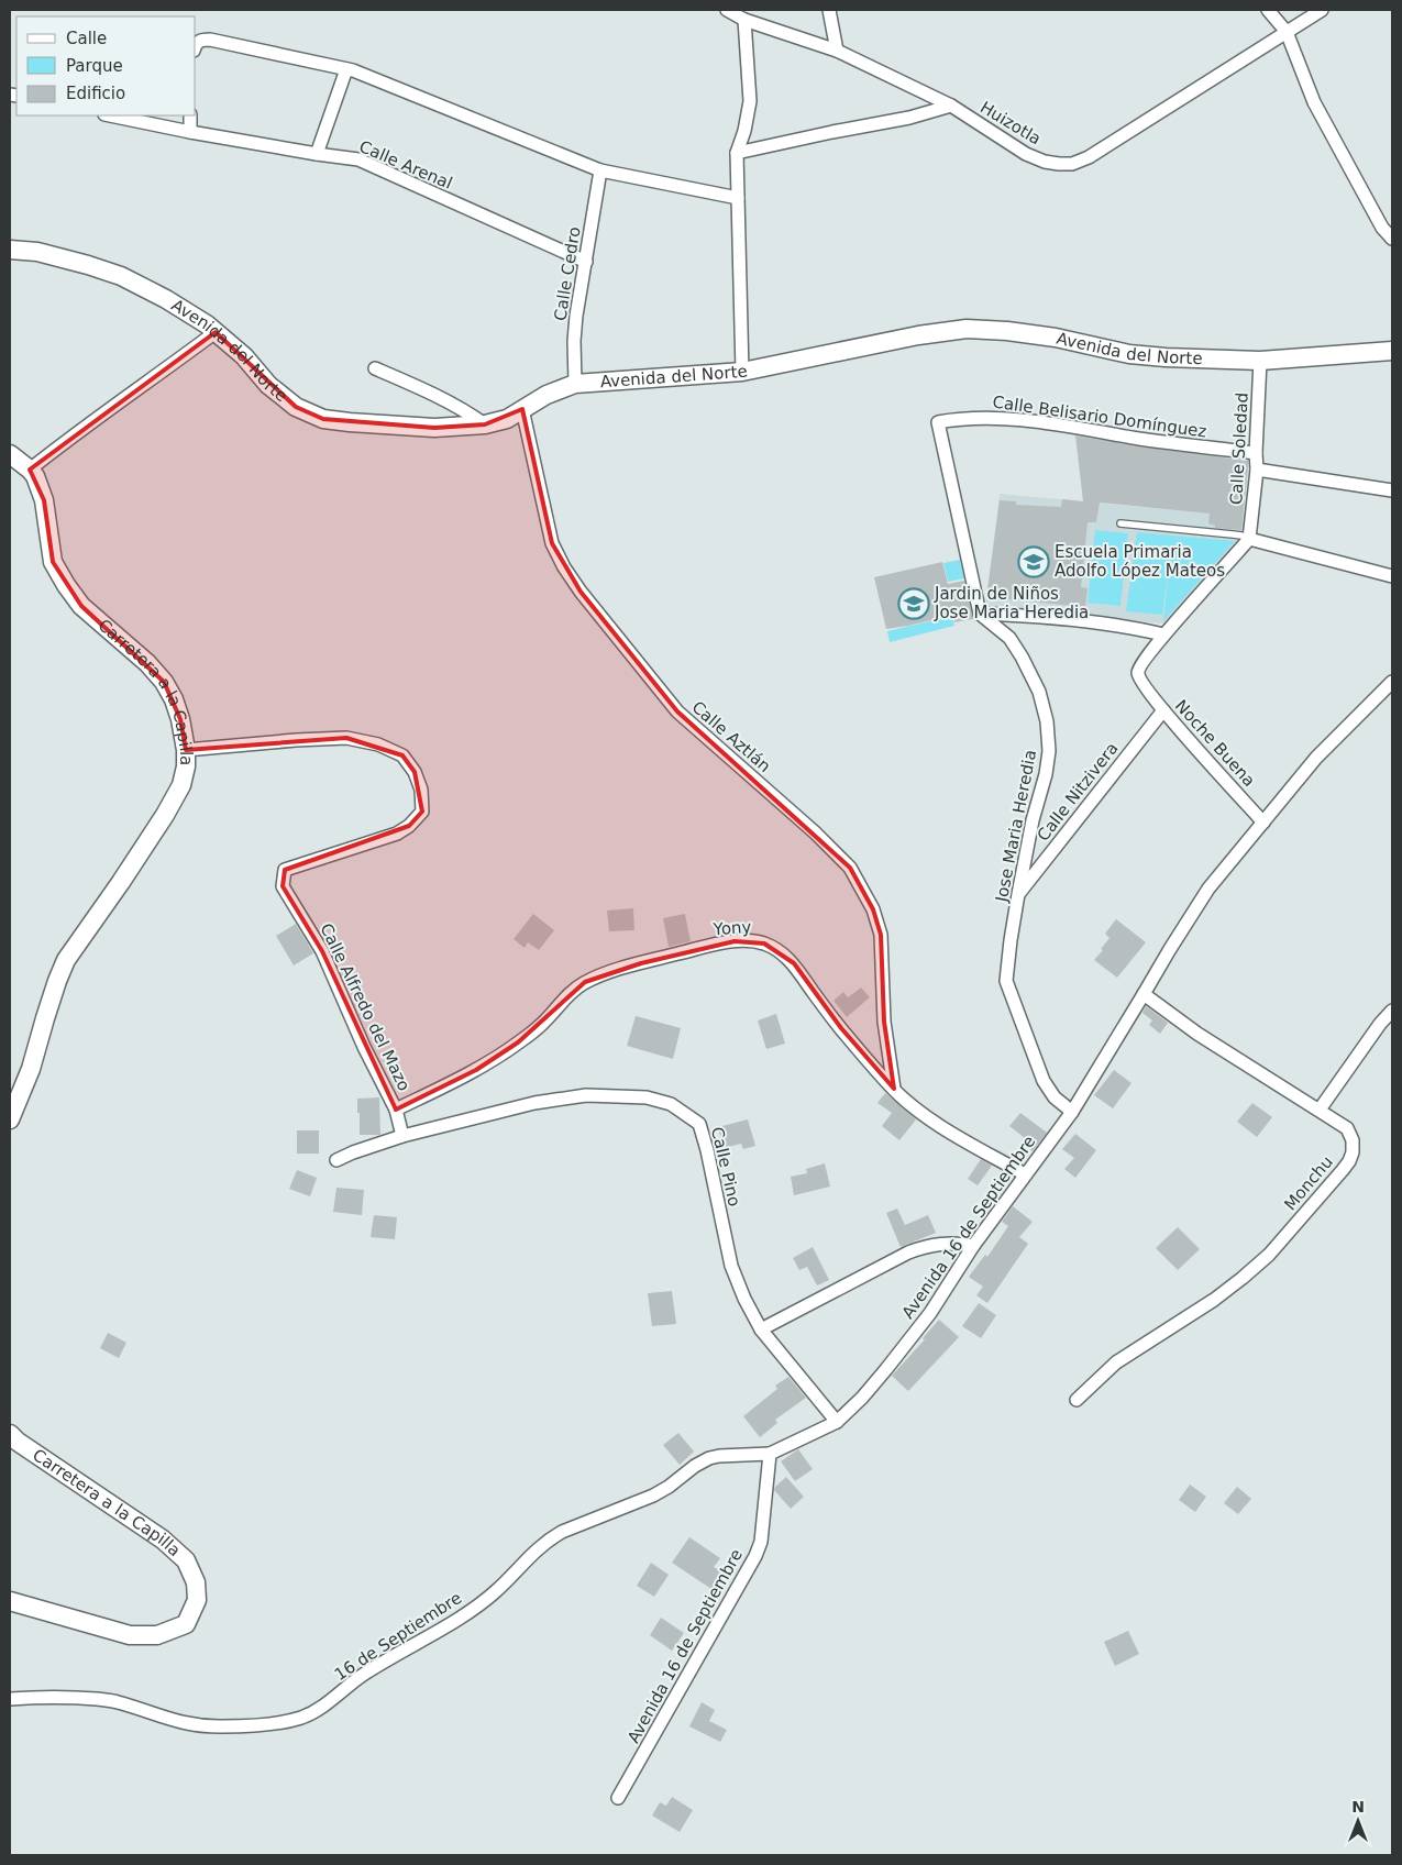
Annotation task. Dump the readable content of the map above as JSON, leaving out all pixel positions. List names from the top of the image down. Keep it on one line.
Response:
{"streets":{"street":["Huizotla","Calle Arenal","Calle Cedro","Avenida del Norte","Calle Belisario Domínguez","Calle Soledad","Carretera a la Capilla","Calle Aztlán","Noche Buena","Calle Nitzivera","Jose Maria Heredia","Yony","Calle Alfredo del Mazo","Calle Pino","Monchu","Avenida 16 de Septiembre","16 de Septiembre"]},"crossings":[["Calle Arenal","Calle Cedro"],["Calle Cedro","Avenida del Norte"],["Avenida del Norte","Calle Soledad"],["Avenida del Norte","Calle Aztlán"],["Calle Belisario Domínguez","Calle Soledad"],["Calle Belisario Domínguez","Jose Maria Heredia"],["Carretera a la Capilla","Calle Alfredo del Mazo"],["Calle Aztlán","Yony"],["Noche Buena","Calle Nitzivera"],["Noche Buena","Avenida 16 de Septiembre"],["Calle Nitzivera","Jose Maria Heredia"],["Jose Maria Heredia","Avenida 16 de Septiembre"],["Yony","Calle Alfredo del Mazo"],["Yony","Avenida 16 de Septiembre"],["Calle Alfredo del Mazo","Calle Pino"],["Calle Pino","Avenida 16 de Septiembre"],["Monchu","Avenida 16 de Septiembre"],["Avenida 16 de Septiembre","16 de Septiembre"]],"places":{"school or university":["Escuela Primaria Adolfo López Mateos","Jardin de Niños Jose Maria Heredia"]},"legend":["Calle","Parque","Edificio"],"north":"top"}
